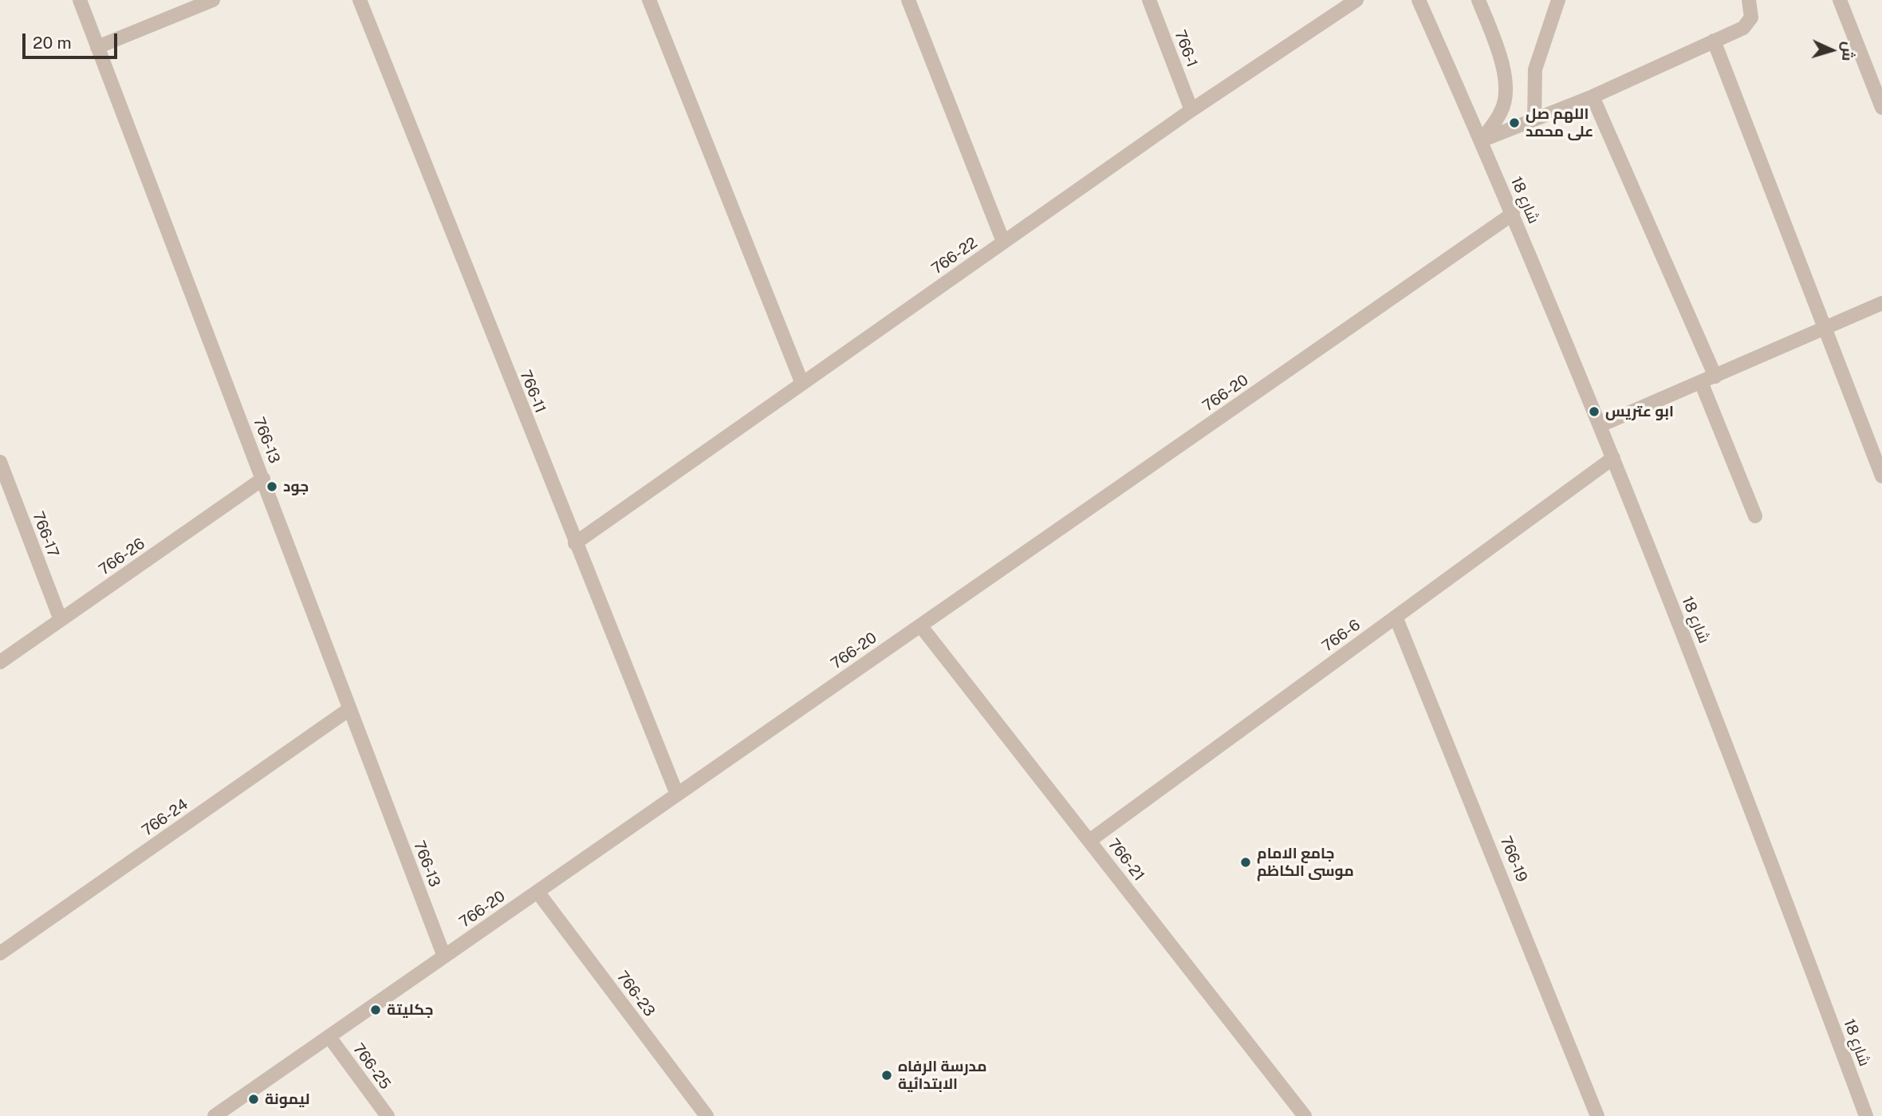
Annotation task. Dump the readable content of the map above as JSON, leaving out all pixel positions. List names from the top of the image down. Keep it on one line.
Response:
{"streets":{"street":["766-1","شارع 18","766-22","766-11","766-20","766-13","766-17","766-26","766-6","766-24","766-19","766-21","766-23","766-25"]},"crossings":[["766-1","766-22"],["شارع 18","766-20"],["شارع 18","766-6"],["766-22","766-11"],["766-11","766-20"],["766-20","766-13"],["766-20","766-21"],["766-20","766-23"],["766-20","766-25"],["766-13","766-26"],["766-13","766-24"],["766-17","766-26"],["766-6","766-19"],["766-6","766-21"]],"places":["اللهم صل على محمد","ابو عتريس","جود","جامع الامام موسى الكاظم","جكليتة","مدرسة الرفاه الابتدائية","ليمونة"],"scale_bar":"20 m","north":"right"}
